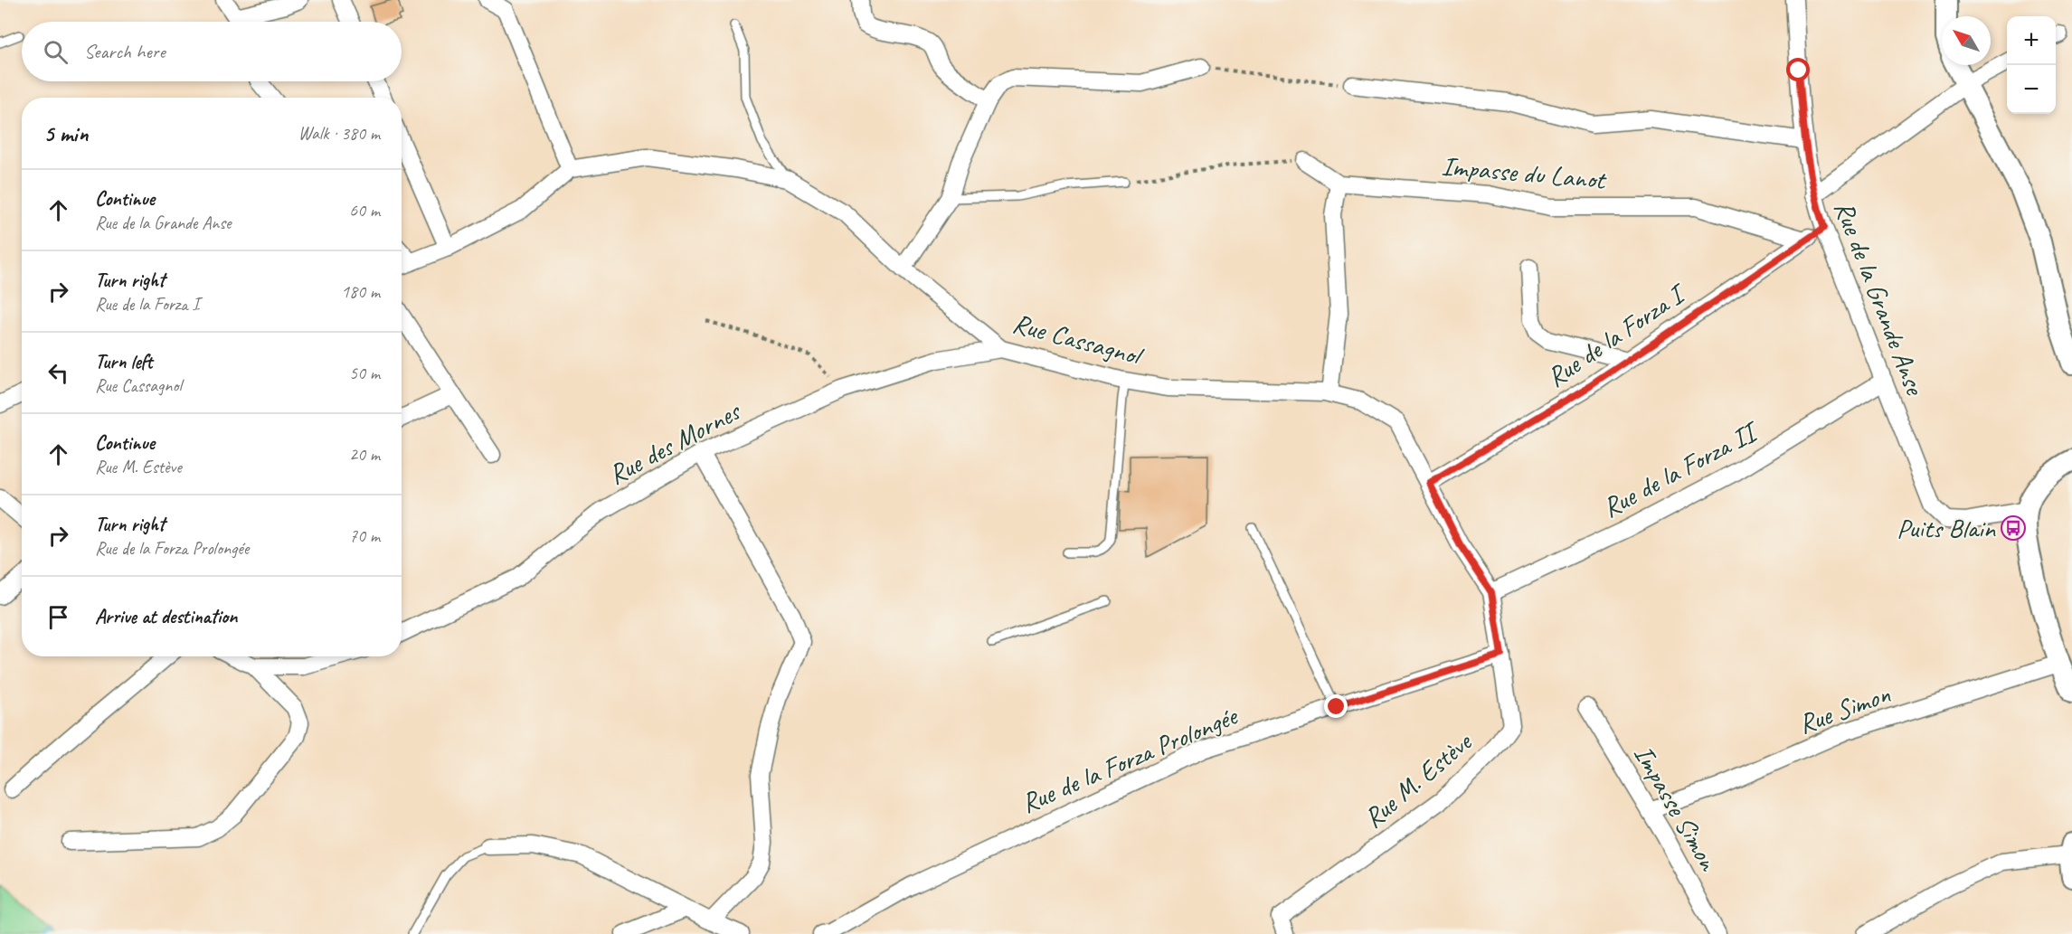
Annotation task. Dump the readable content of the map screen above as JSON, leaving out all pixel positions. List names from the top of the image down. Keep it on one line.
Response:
{"streets":{"street":["Impasse du Lanot","Rue de la Grande Anse","Rue de la Forza I","Rue Cassagnol","Rue des Mornes","Rue de la Forza II","Rue Simon","Rue de la Forza Prolongée","Rue M. Estève","Impasse Simon"]},"crossings":[["Impasse du Lanot","Rue de la Forza I"],["Rue de la Grande Anse","Rue de la Forza I"],["Rue de la Grande Anse","Rue de la Forza II"],["Rue de la Forza I","Rue Cassagnol"],["Rue Cassagnol","Rue des Mornes"],["Rue Cassagnol","Rue de la Forza II"],["Rue Cassagnol","Rue M. Estève"],["Rue de la Forza II","Rue M. Estève"],["Rue Simon","Impasse Simon"],["Rue de la Forza Prolongée","Rue M. Estève"]],"places":{"bus stop":["Puits Blain"]},"north":"top left","page":{"map_buttons":["+","−"],"search":"Search here","heading":["5 min","Walk · 380 m"],"list":[["Continue","Rue de la Grande Anse","60 m"],["Turn right","Rue de la Forza I","180 m"],["Turn left","Rue Cassagnol","50 m"],["Continue","Rue M. Estève","20 m"],["Turn right","Rue de la Forza Prolongée","70 m"],"Arrive at destination"]}}
